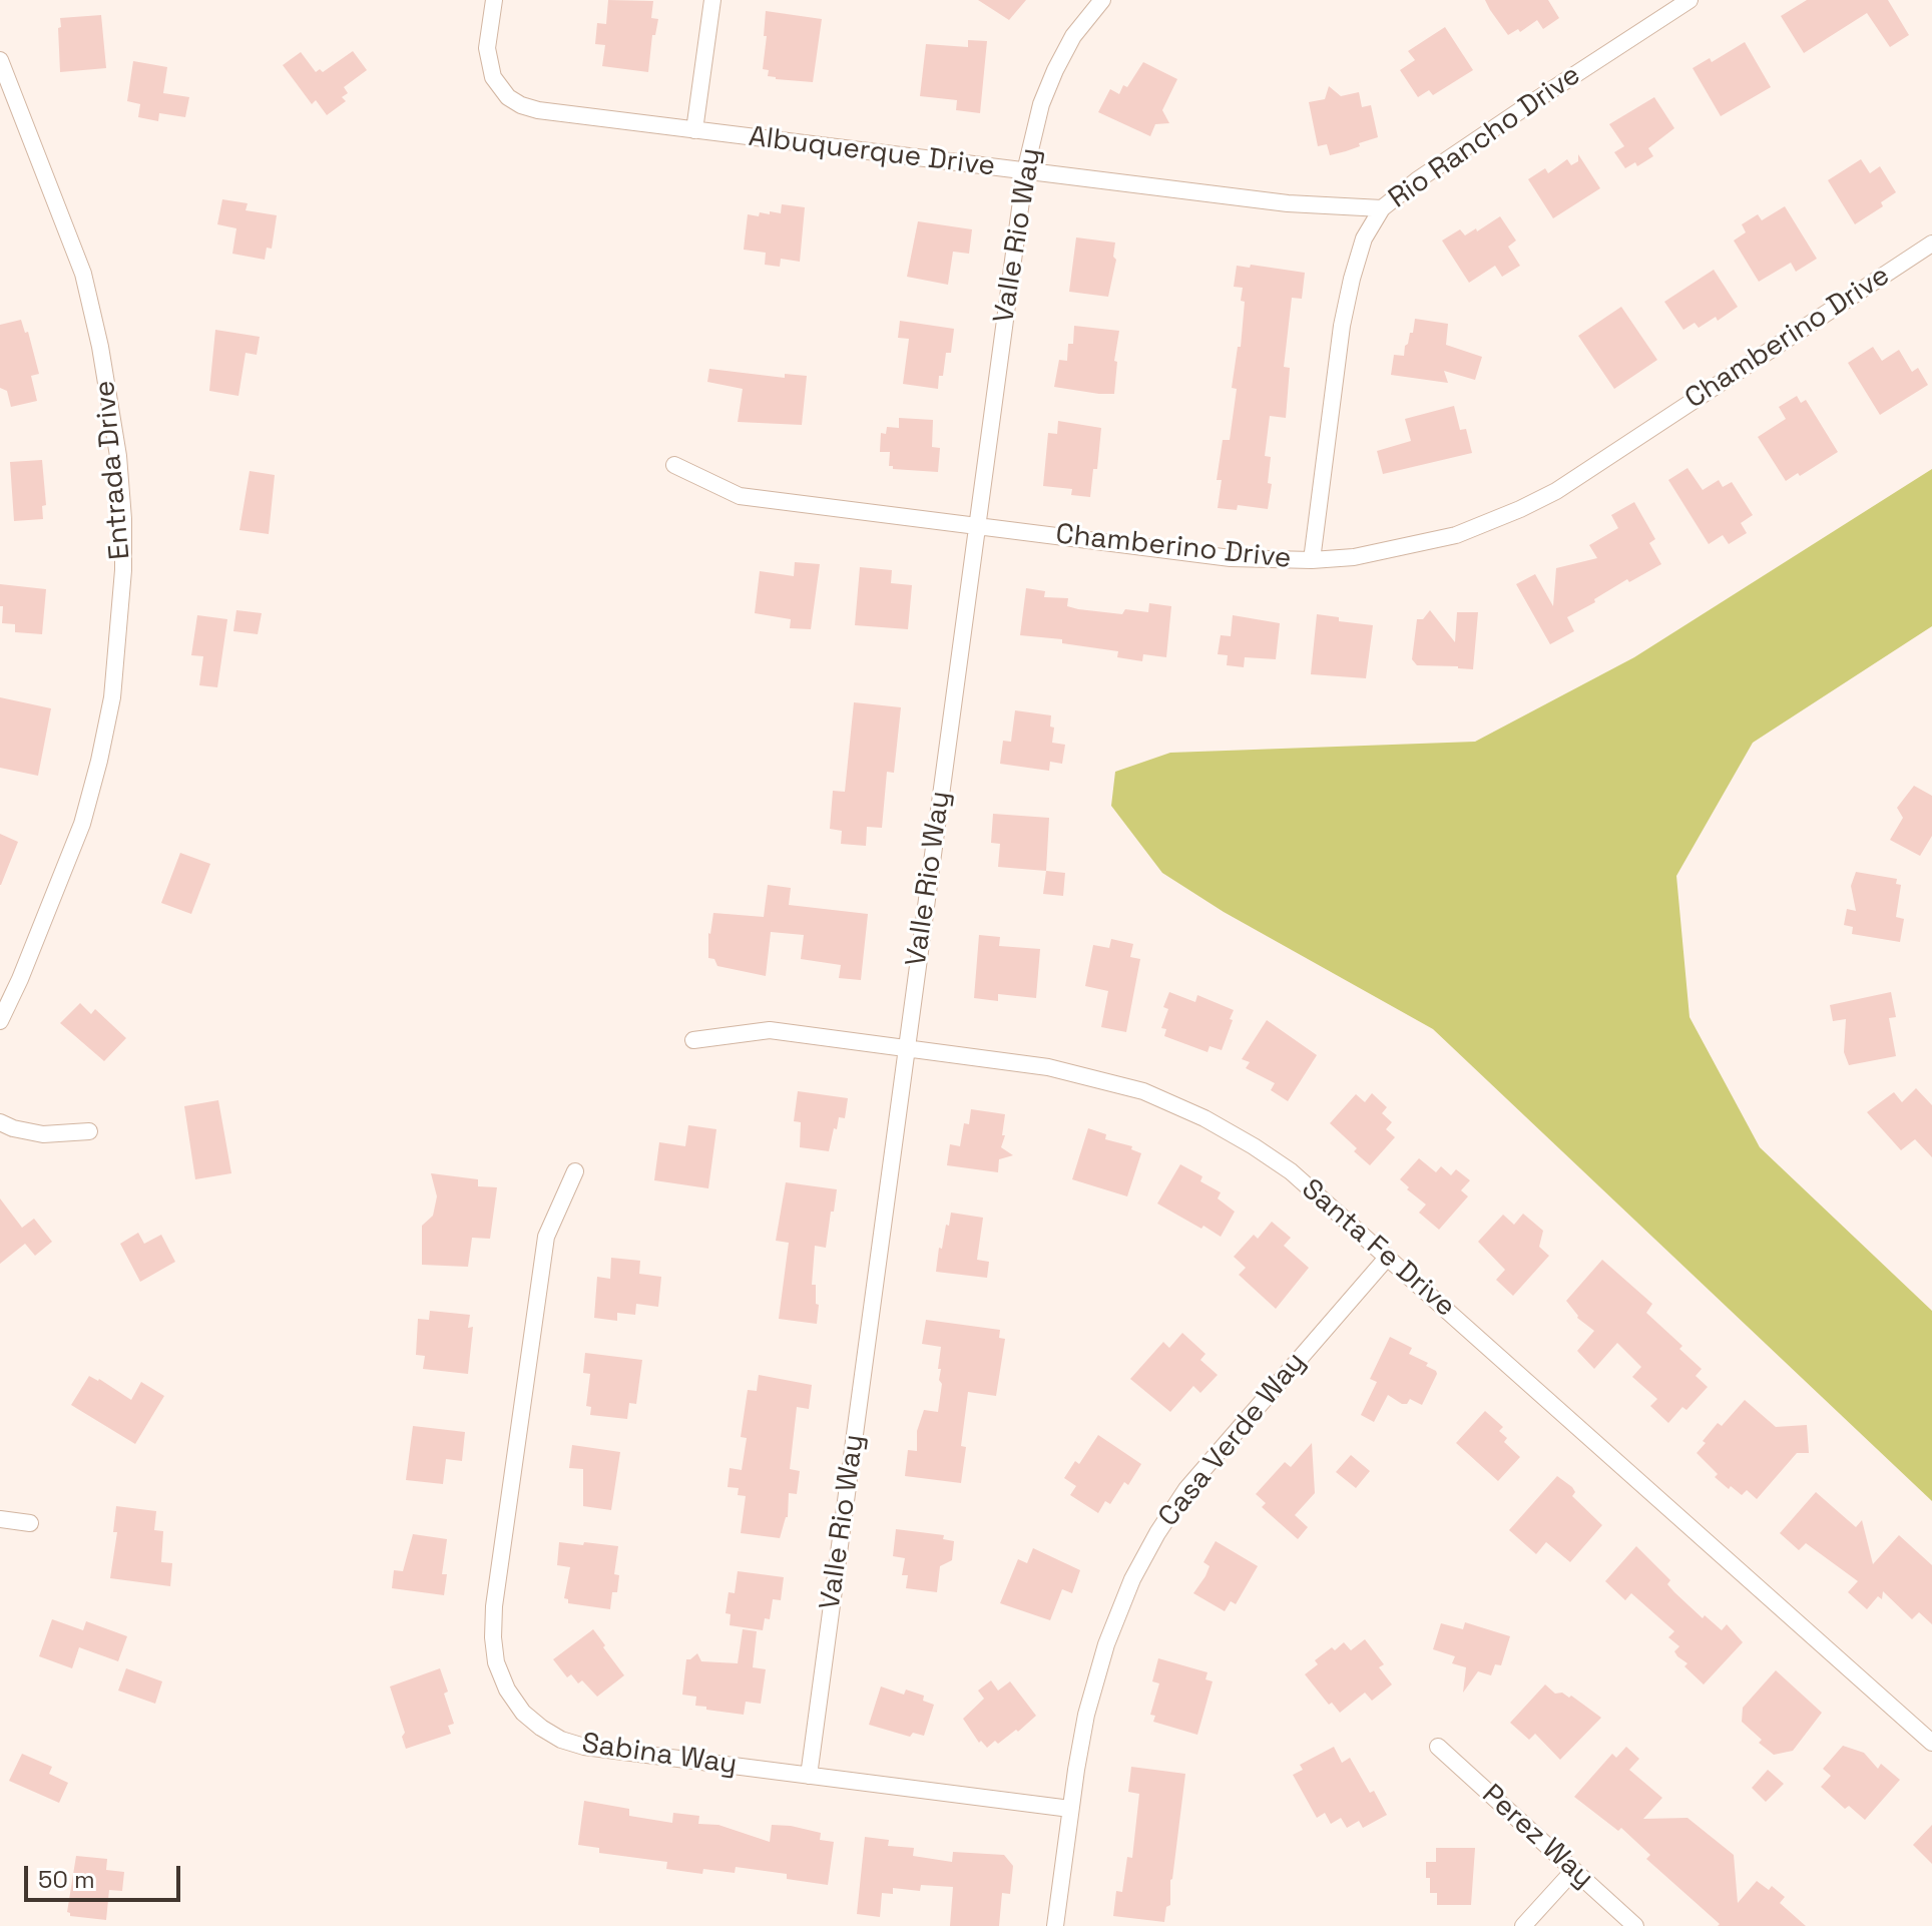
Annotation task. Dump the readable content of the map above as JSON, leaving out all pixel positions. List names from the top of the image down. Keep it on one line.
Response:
{"streets":{"street":["Rio Rancho Drive","Albuquerque Drive","Valle Rio Way","Chamberino Drive","Entrada Drive","Santa Fe Drive","Casa Verde Way","Sabina Way","Perez Way"]},"crossings":[["Rio Rancho Drive","Albuquerque Drive"],["Rio Rancho Drive","Chamberino Drive"],["Albuquerque Drive","Valle Rio Way"],["Valle Rio Way","Chamberino Drive"],["Valle Rio Way","Santa Fe Drive"],["Valle Rio Way","Sabina Way"],["Santa Fe Drive","Casa Verde Way"],["Casa Verde Way","Sabina Way"]],"scale_bar":"50 m"}
